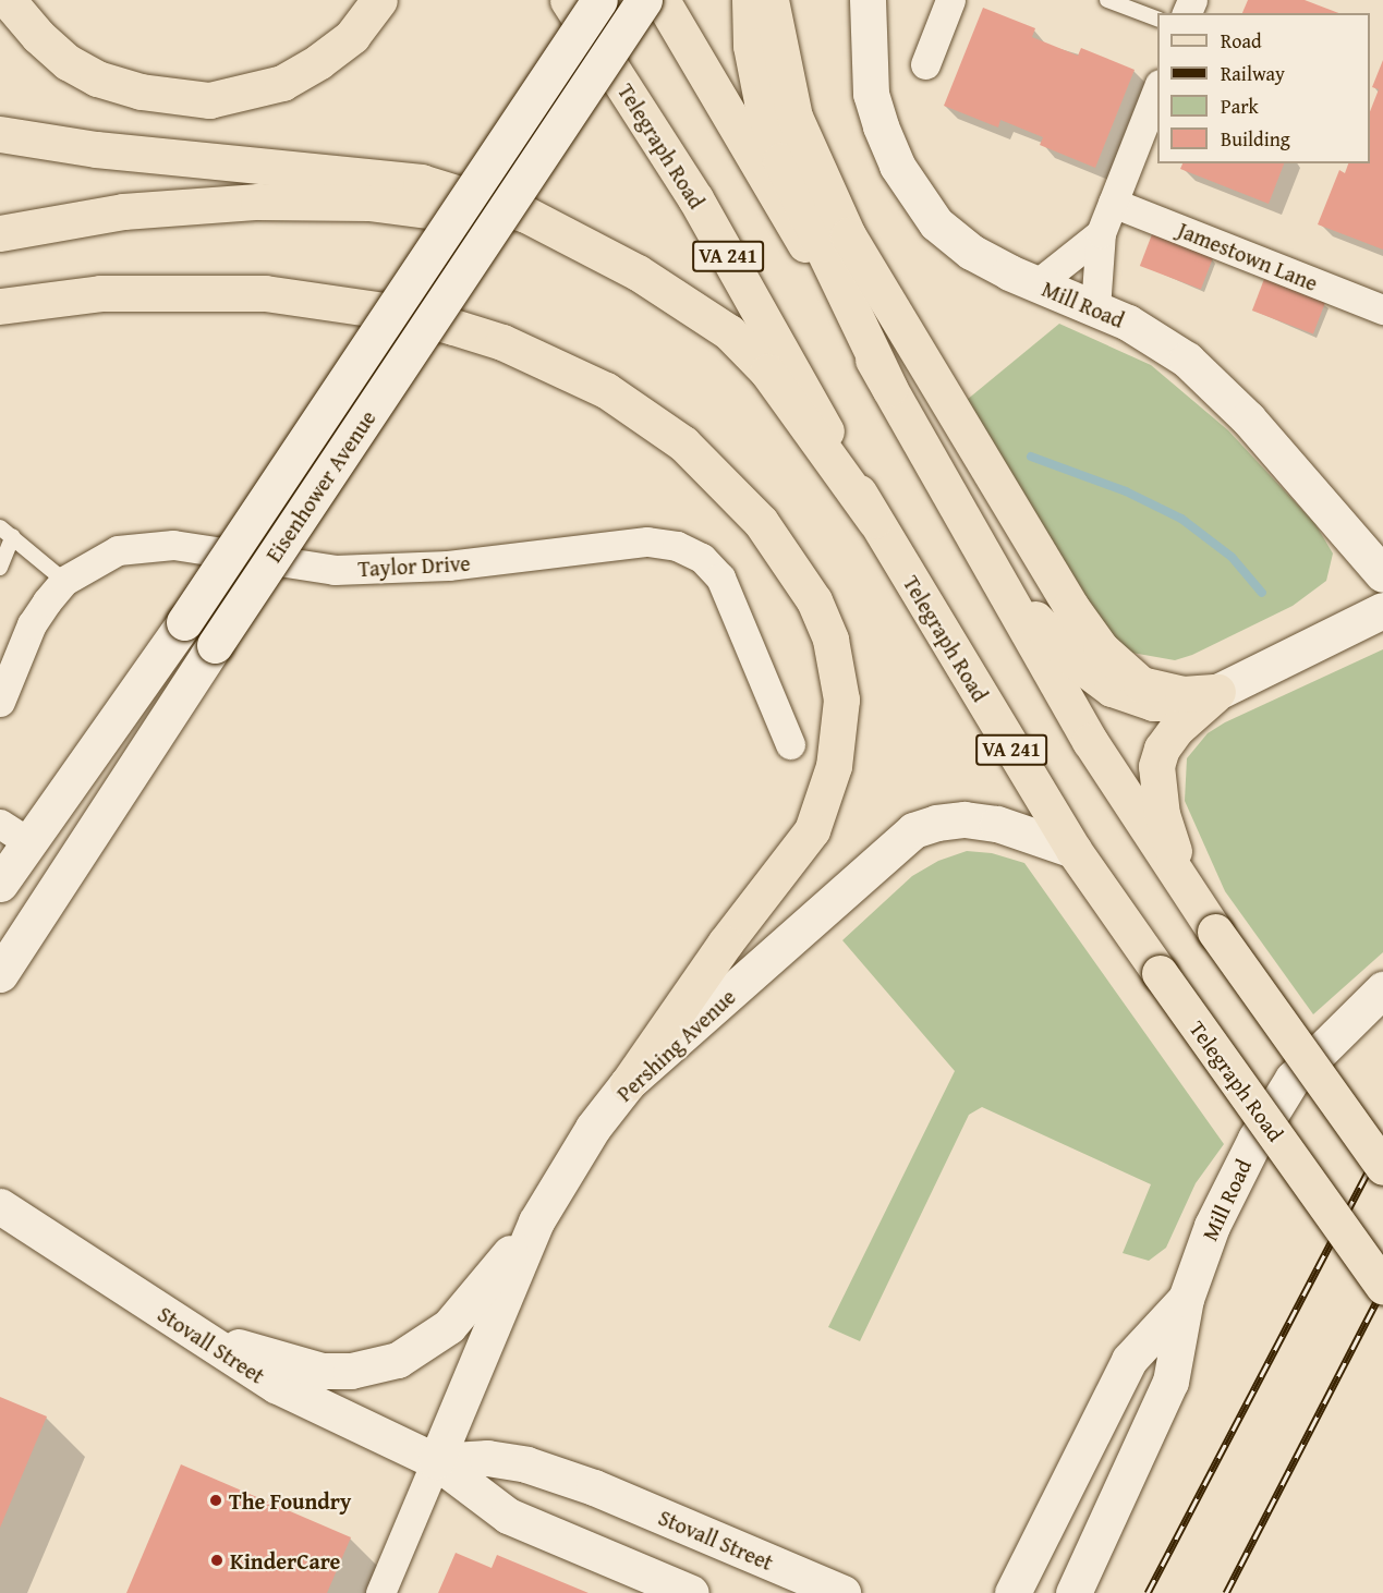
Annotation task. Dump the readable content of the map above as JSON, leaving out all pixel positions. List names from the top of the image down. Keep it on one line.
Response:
{"streets":{"main road":["Telegraph Road","VA 241","Mill Road","Eisenhower Avenue","Pershing Avenue","Stovall Street"],"street":["Jamestown Lane","Taylor Drive"]},"crossings":[["Telegraph Road","Pershing Avenue"],["Pershing Avenue","Stovall Street"]],"places":["The Foundry","KinderCare"],"legend":["Road","Railway","Park","Building"]}
